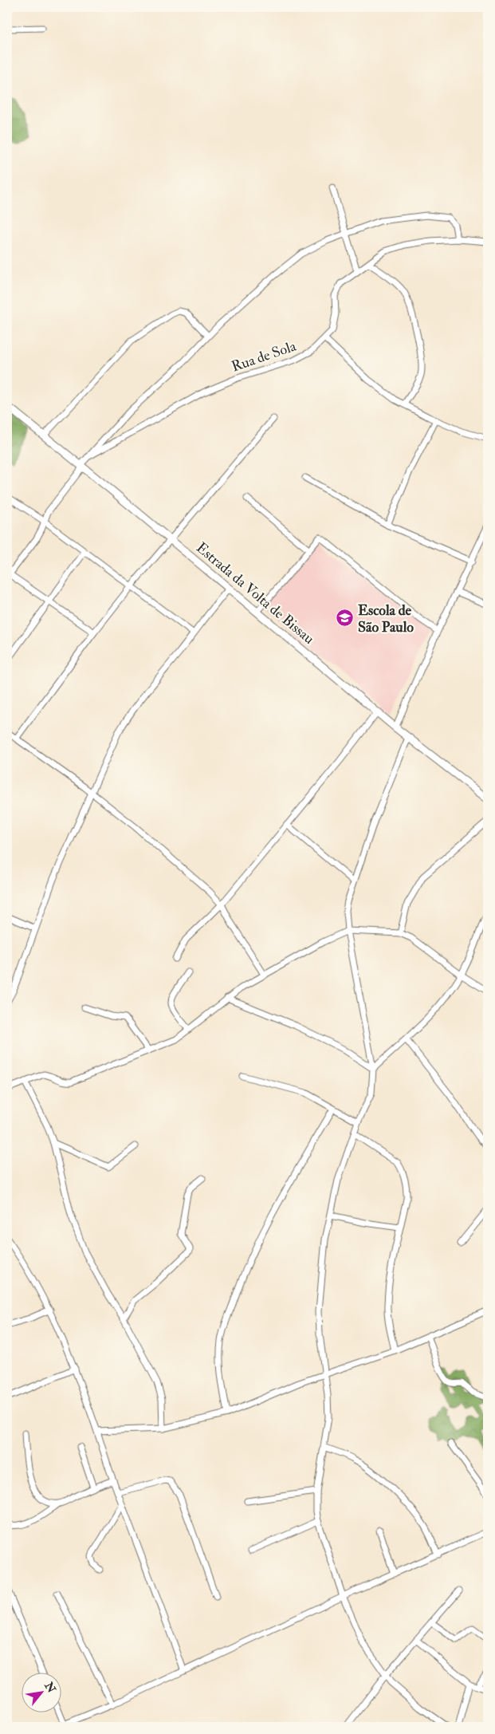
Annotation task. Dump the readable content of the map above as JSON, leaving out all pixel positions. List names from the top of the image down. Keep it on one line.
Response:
{"streets":{"main road":["Estrada da Volta de Bissau"],"street":["Rua de Sola"]},"crossings":[["Rua de Sola","Estrada da Volta de Bissau"]],"places":{"school or university":["Escola de São Paulo"]},"north":"top right"}
